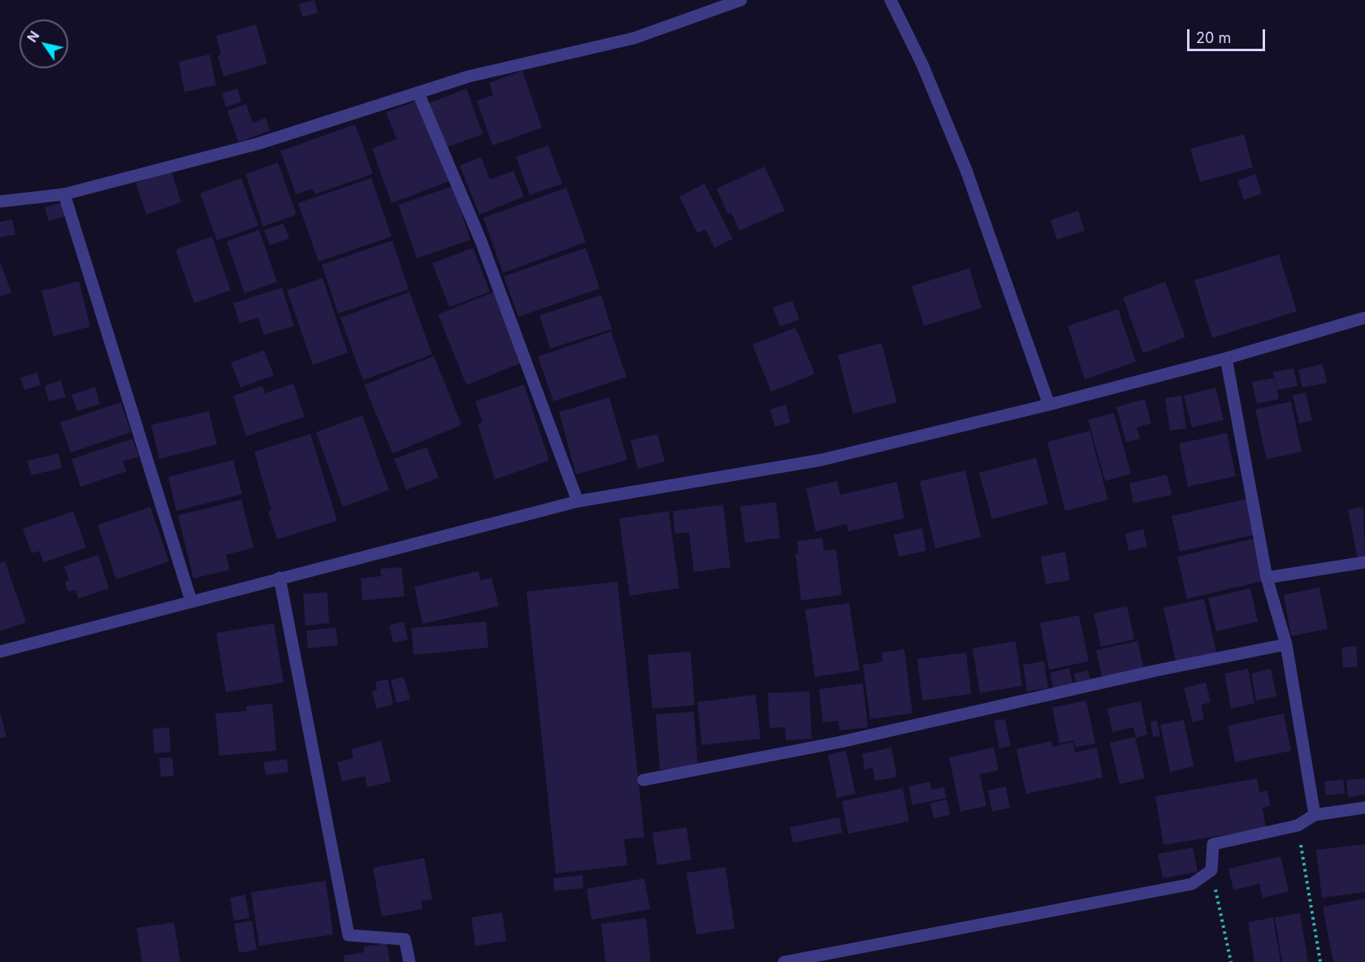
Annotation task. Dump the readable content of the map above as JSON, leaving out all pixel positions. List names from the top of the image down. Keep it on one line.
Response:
{"scale_bar":"20 m","north":"top left"}
